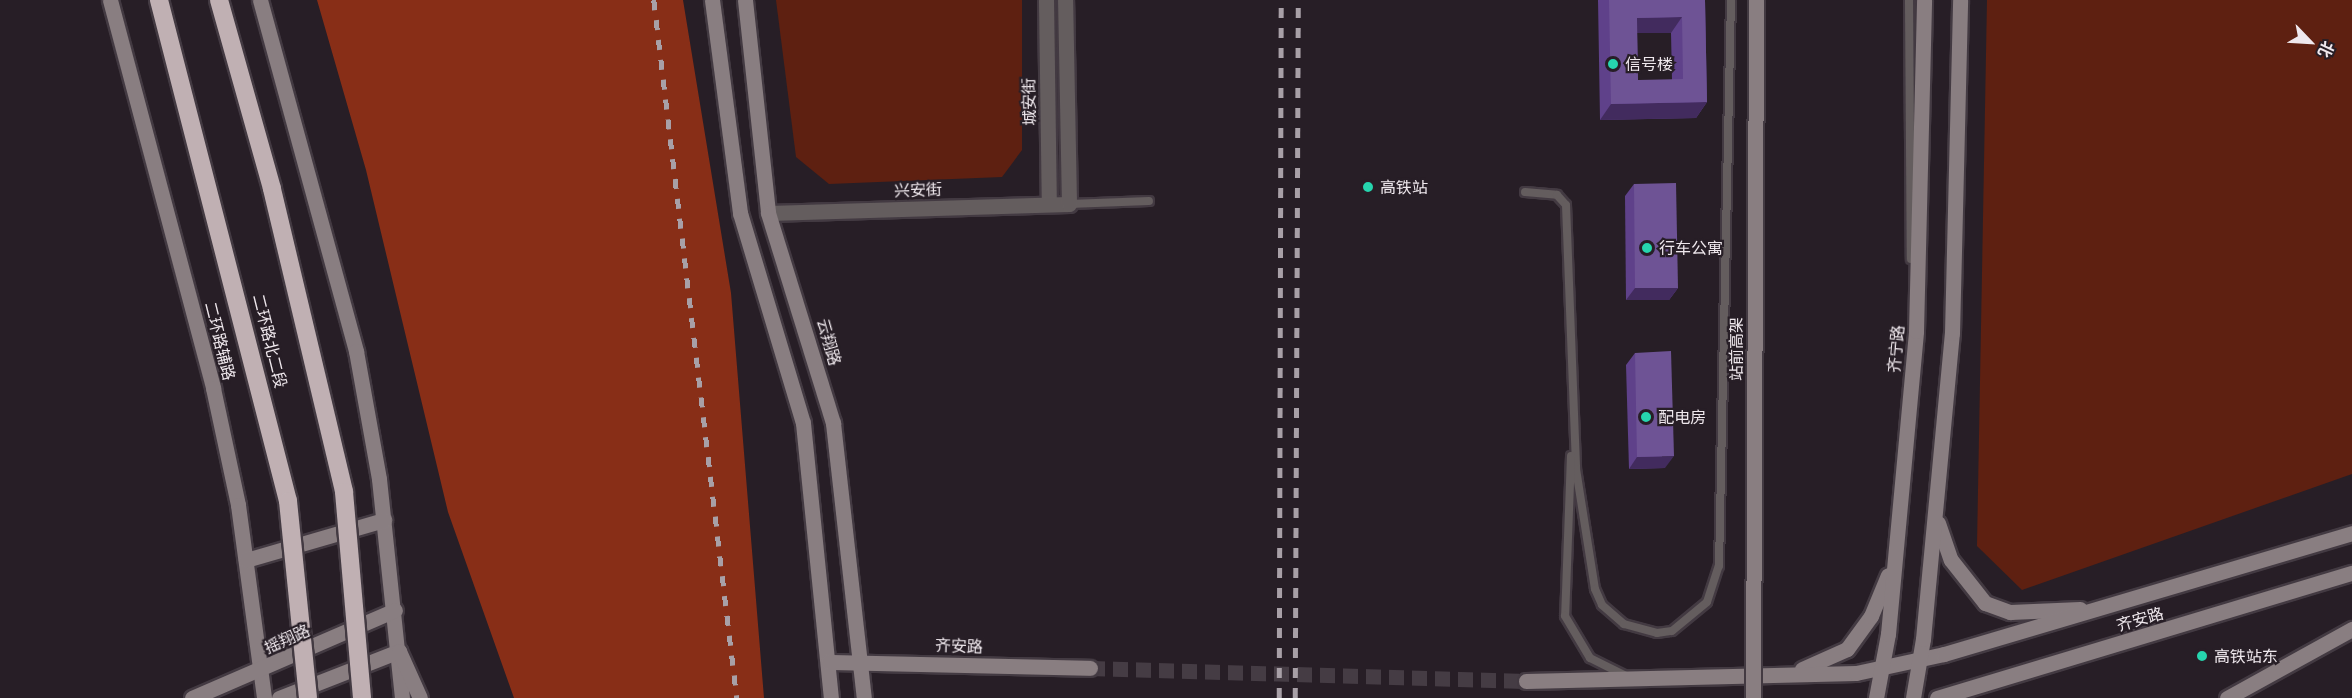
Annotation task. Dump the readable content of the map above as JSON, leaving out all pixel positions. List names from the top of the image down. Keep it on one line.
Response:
{"streets":{"highway":["二环路北二段"],"street":["城安街","兴安街","二环路辅路","云翔路","站前高架","齐宁路","齐安路","摇翔路"]},"crossings":[["城安街","兴安街"],["兴安街","云翔路"],["二环路辅路","摇翔路"],["云翔路","齐安路"]],"places":["信号楼","高铁站","行车公寓","配电房","高铁站东"],"north":"bottom right"}
